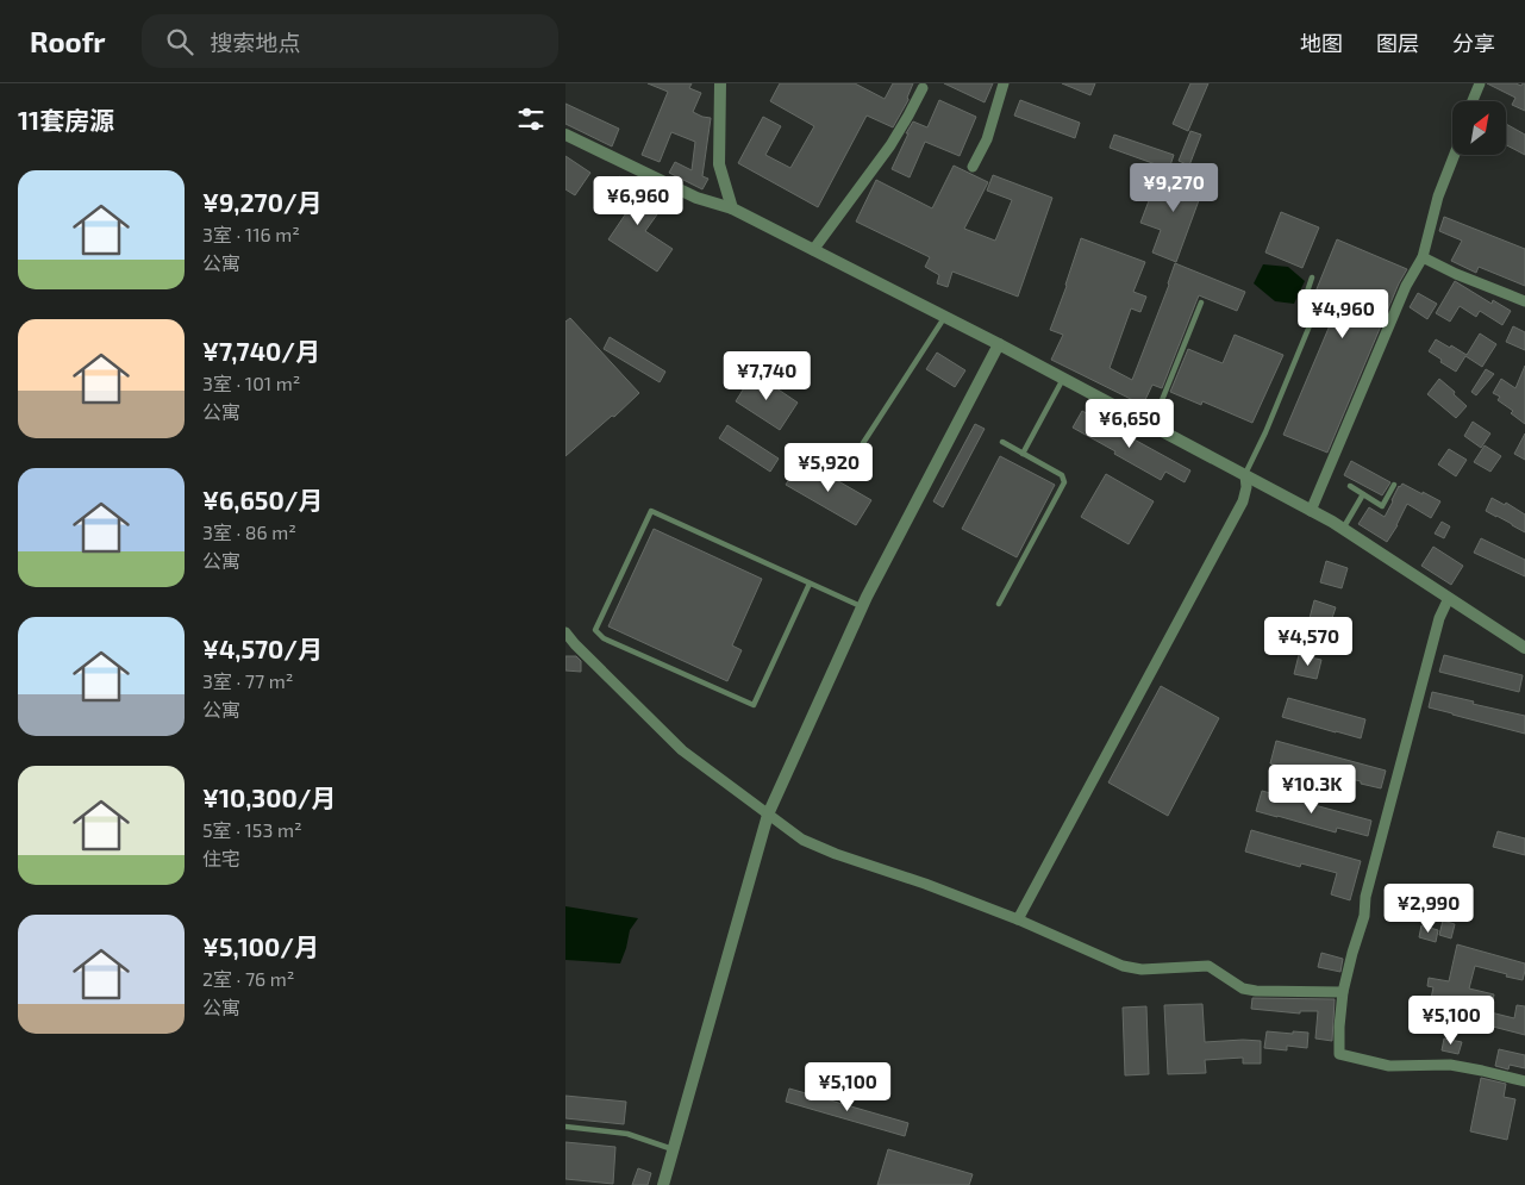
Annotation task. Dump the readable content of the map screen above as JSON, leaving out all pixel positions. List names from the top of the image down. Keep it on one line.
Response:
{"north":"top right","page":{"header":"Roofr","search":"搜索地点","nav":["地图","图层","分享"],"heading":"11套房源","list":[{"name":"¥9,270/月","note":"3室 · 116 m² · 公寓"},{"name":"¥7,740/月","note":"3室 · 101 m² · 公寓"},{"name":"¥6,650/月","note":"3室 · 86 m² · 公寓"},{"name":"¥4,570/月","note":"3室 · 77 m² · 公寓"},{"name":"¥10,300/月","note":"5室 · 153 m² · 住宅"},{"name":"¥5,100/月","note":"2室 · 76 m² · 公寓"}],"price":["¥9,270","¥6,960","¥4,960","¥7,740","¥6,650","¥5,920","¥4,570","¥10.3K","¥2,990","¥5,100","¥5,100"]}}
